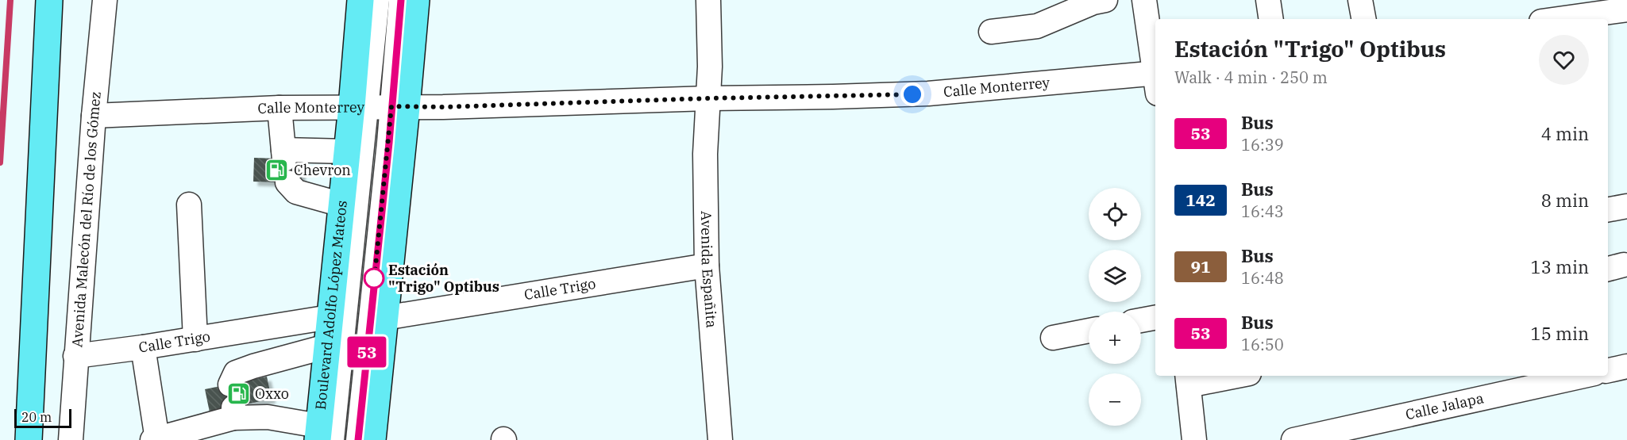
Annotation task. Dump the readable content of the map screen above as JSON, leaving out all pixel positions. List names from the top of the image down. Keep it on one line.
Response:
{"streets":{"main road":["Boulevard Adolfo López Mateos"],"street":["Calle Monterrey","Avenida Malecón del Río de los Gómez","Avenida Españita","Calle Trigo","Calle Jalapa"]},"crossings":[["Calle Monterrey","Avenida Malecón del Río de los Gómez"],["Calle Monterrey","Avenida Españita"],["Calle Monterrey","Boulevard Adolfo López Mateos"],["Avenida Malecón del Río de los Gómez","Calle Trigo"],["Avenida Españita","Calle Trigo"],["Calle Trigo","Boulevard Adolfo López Mateos"]],"places":{"fuel station":["Chevron","Oxxo"],"other":["Estación \"Trigo\" Optibus"]},"lines":["bus line 53"],"scale_bar":"20 m","page":{"on_map":"53","heading":["Estación \"Trigo\" Optibus","Walk · 4 min · 250 m"],"list":[{"mark":"53","name":"Bus","note":"16:39","value":"4 min"},{"mark":"142","name":"Bus","note":"16:43","value":"8 min"},{"mark":"91","name":"Bus","note":"16:48","value":"13 min"},{"mark":"53","name":"Bus","note":"16:50","value":"15 min"}],"map_buttons":["+","−"],"scale":"20 m"}}
